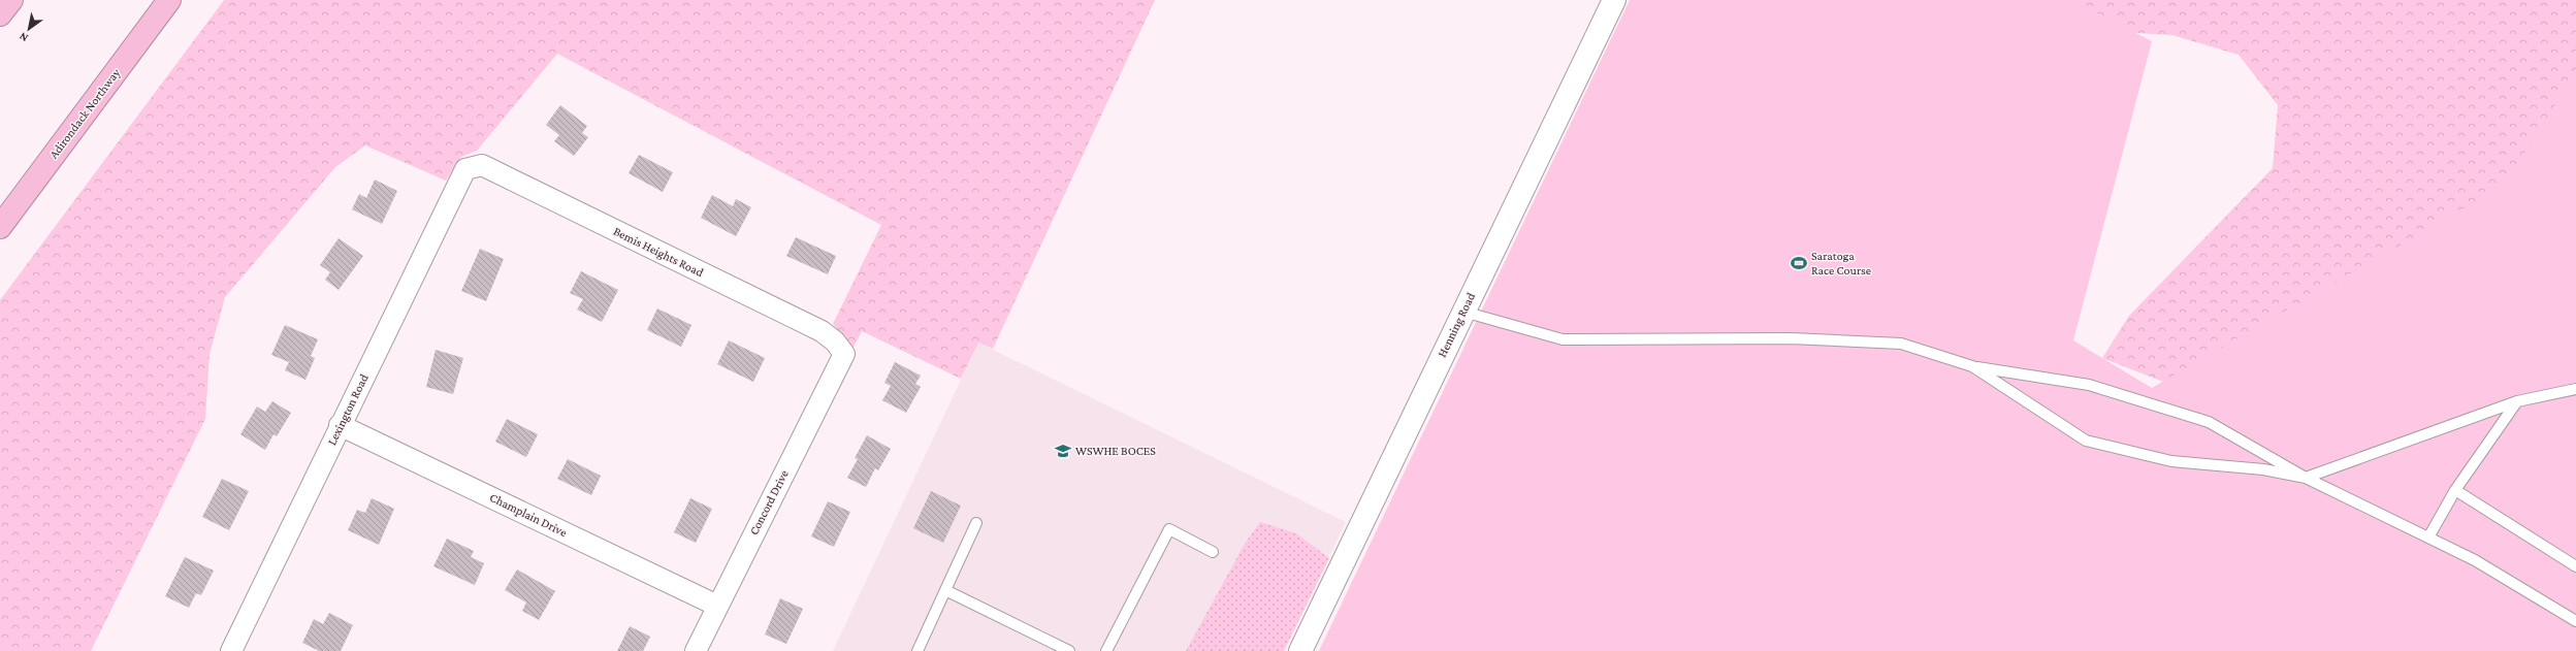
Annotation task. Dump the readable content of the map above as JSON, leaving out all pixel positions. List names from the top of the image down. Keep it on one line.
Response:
{"streets":{"highway":["Adirondack Northway"],"street":["Bemis Heights Road","Henning Road","Lexington Road","Concord Drive","Champlain Drive"]},"crossings":[["Bemis Heights Road","Lexington Road"],["Bemis Heights Road","Concord Drive"],["Lexington Road","Champlain Drive"],["Concord Drive","Champlain Drive"]],"places":{"sports":["Saratoga Race Course"],"school or university":["WSWHE BOCES"]},"north":"bottom left"}
